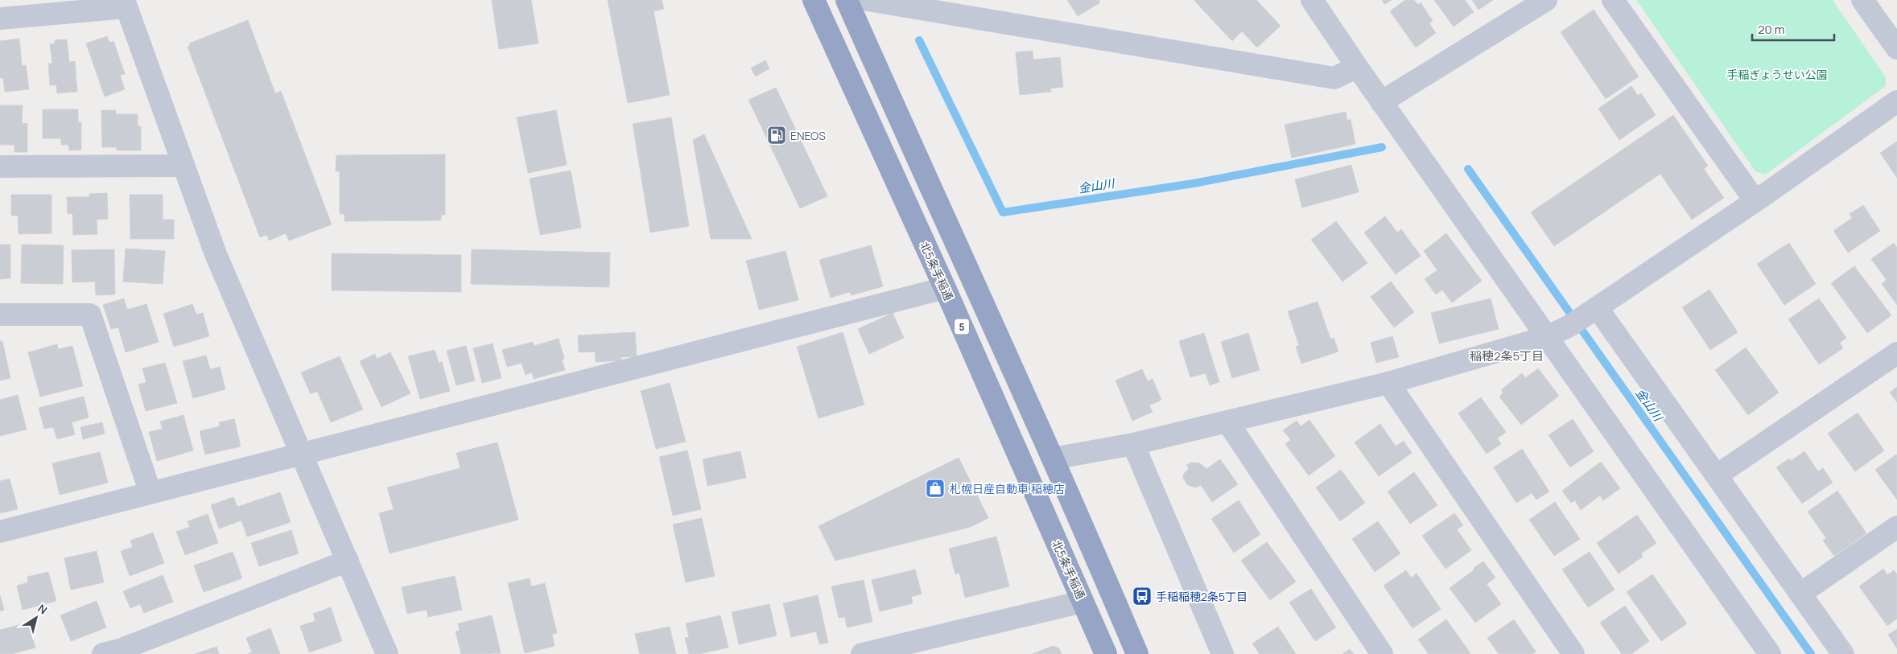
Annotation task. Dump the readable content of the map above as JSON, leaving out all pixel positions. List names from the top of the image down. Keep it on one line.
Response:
{"streets":{"highway":["北5条手稲通","5"]},"districts":["稲穂2条5丁目"],"water":["金山川"],"parks":["手稲ぎょうせい公園"],"places":{"fuel station":["ENEOS"],"shop":["札幌日産自動車 稲穂店"],"bus stop":["手稲稲穂2条5丁目"]},"scale_bar":"20 m","north":"top right"}
